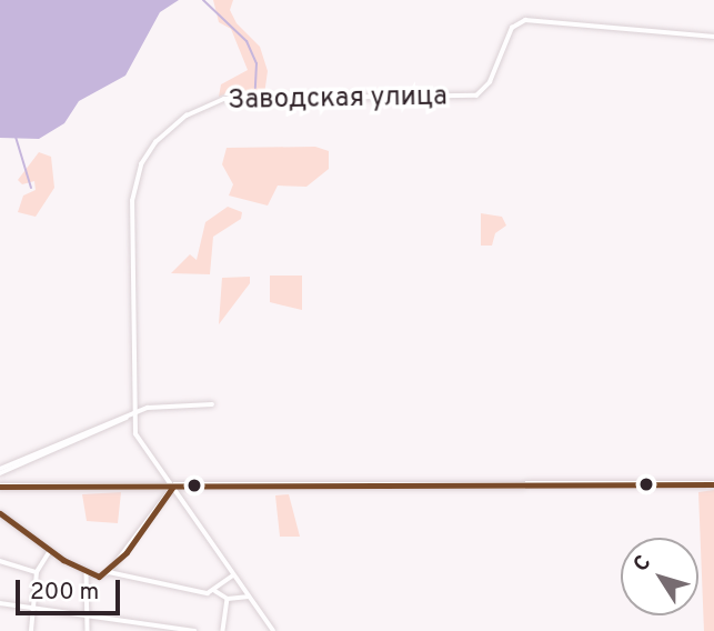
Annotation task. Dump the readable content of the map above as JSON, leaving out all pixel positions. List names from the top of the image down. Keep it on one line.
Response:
{"streets":{"street":["Заводская улица"]},"scale_bar":"200 m","north":"top left"}
